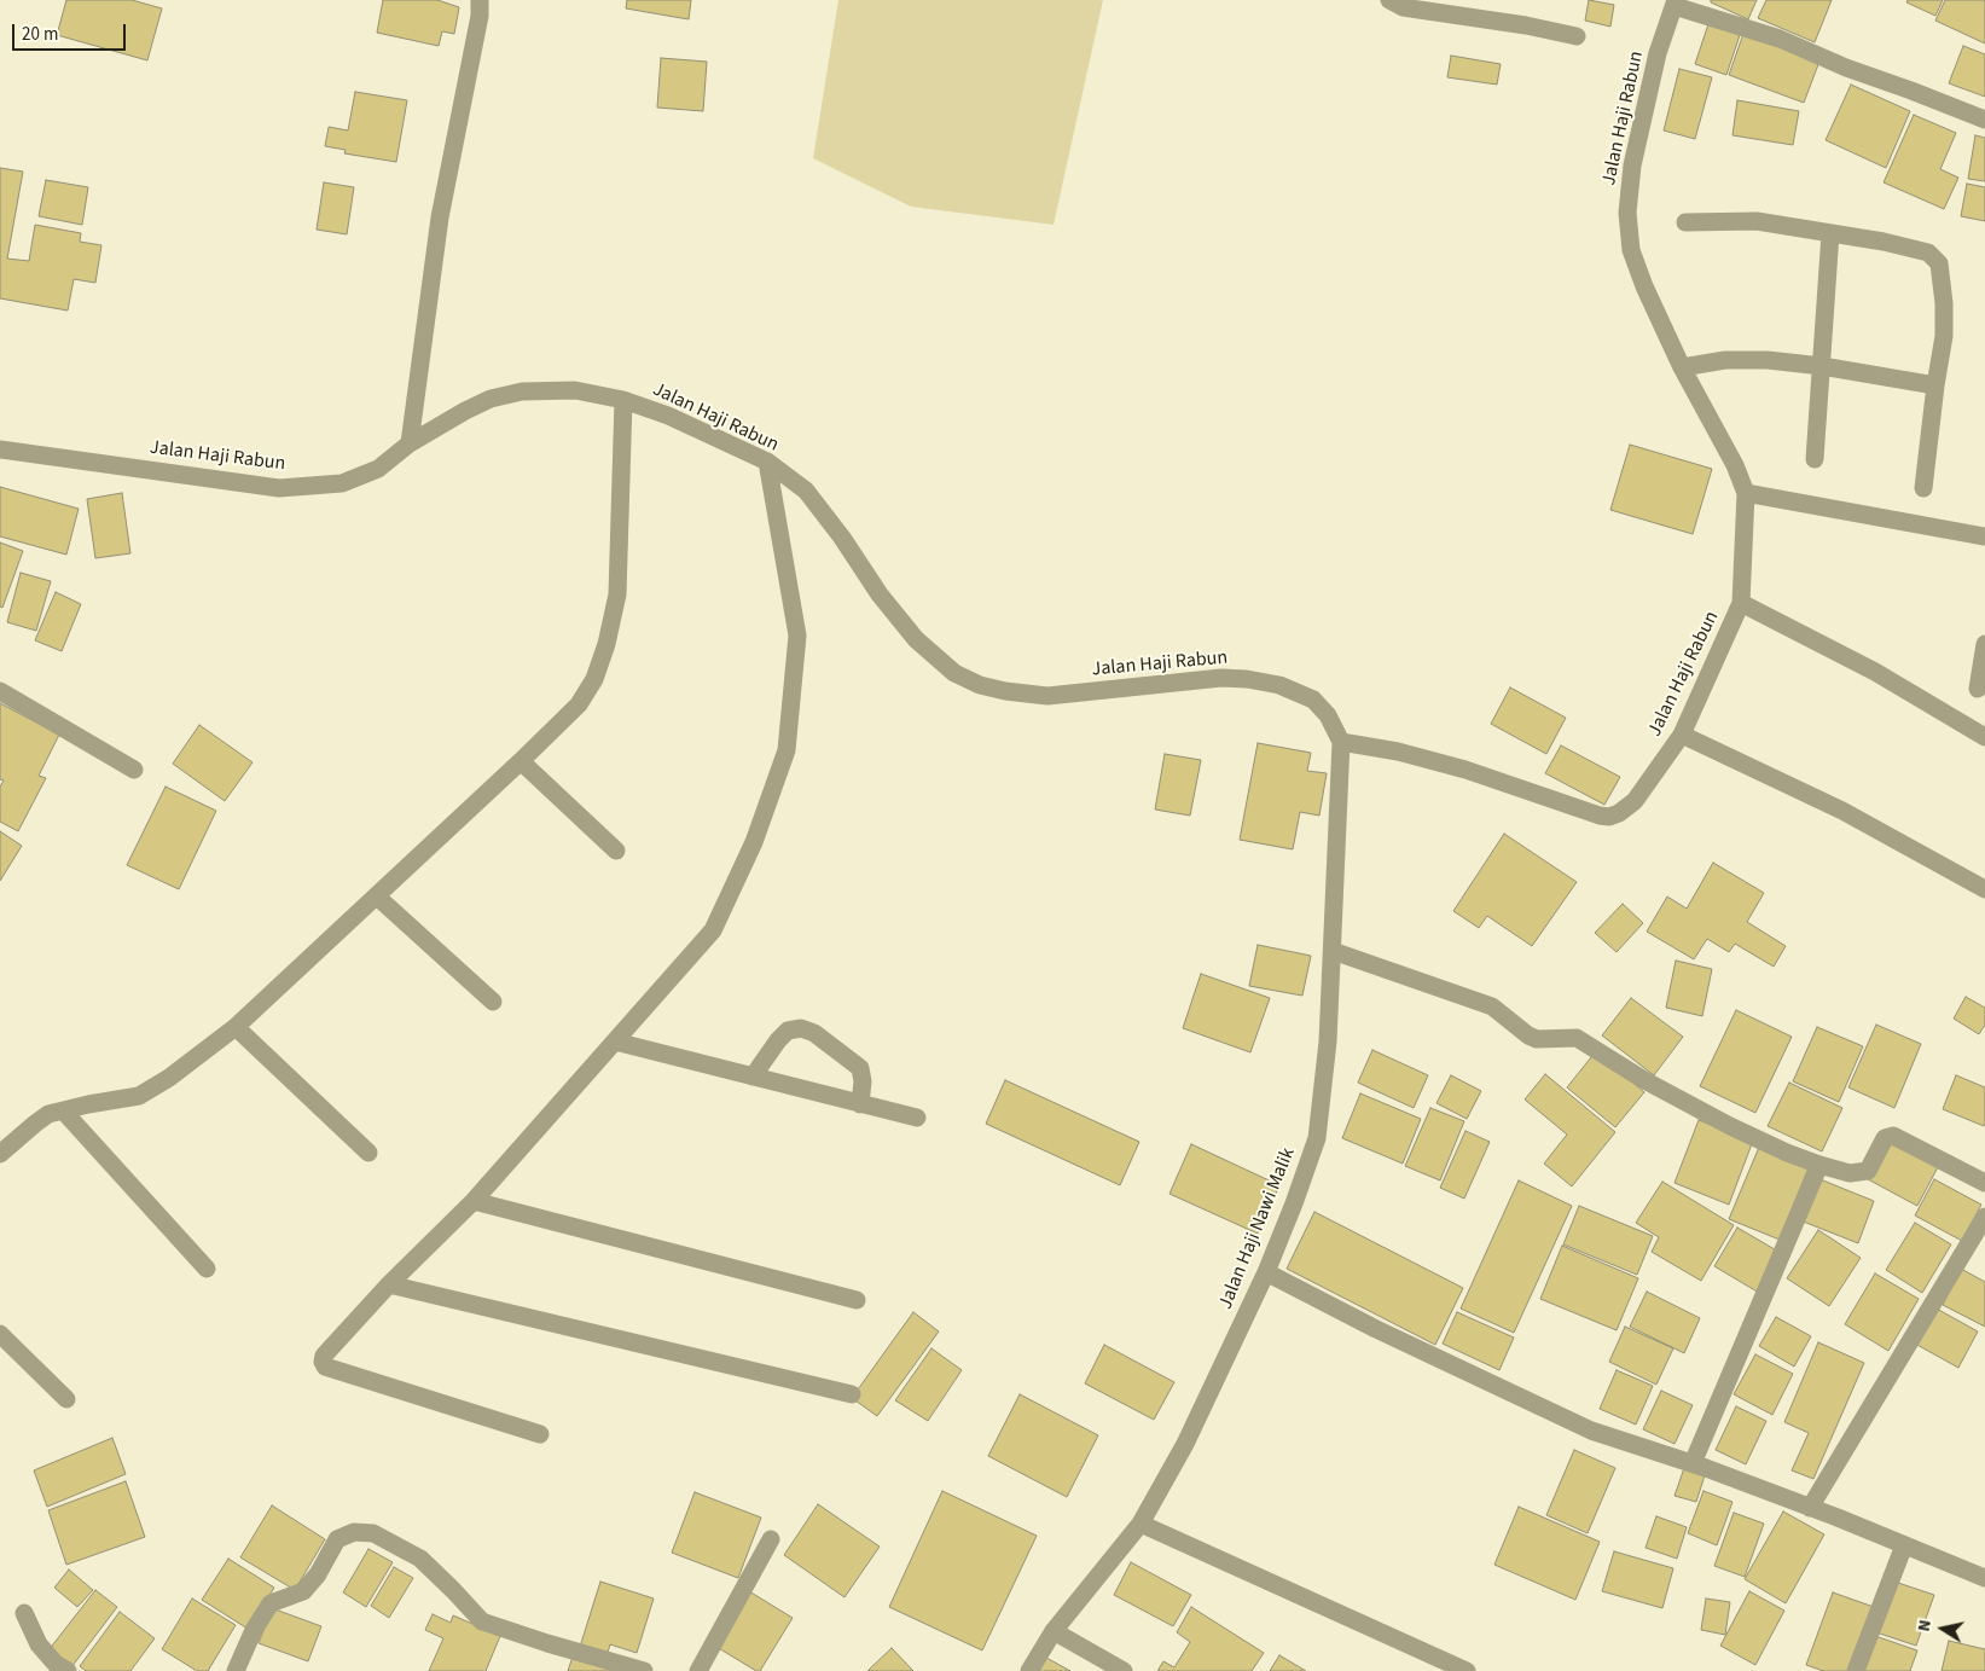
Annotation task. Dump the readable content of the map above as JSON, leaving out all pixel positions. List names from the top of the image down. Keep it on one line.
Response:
{"streets":{"street":["Jalan Haji Rabun","Jalan Haji Nawi Malik"]},"crossings":[["Jalan Haji Rabun","Jalan Haji Nawi Malik"]],"scale_bar":"20 m","north":"left"}
